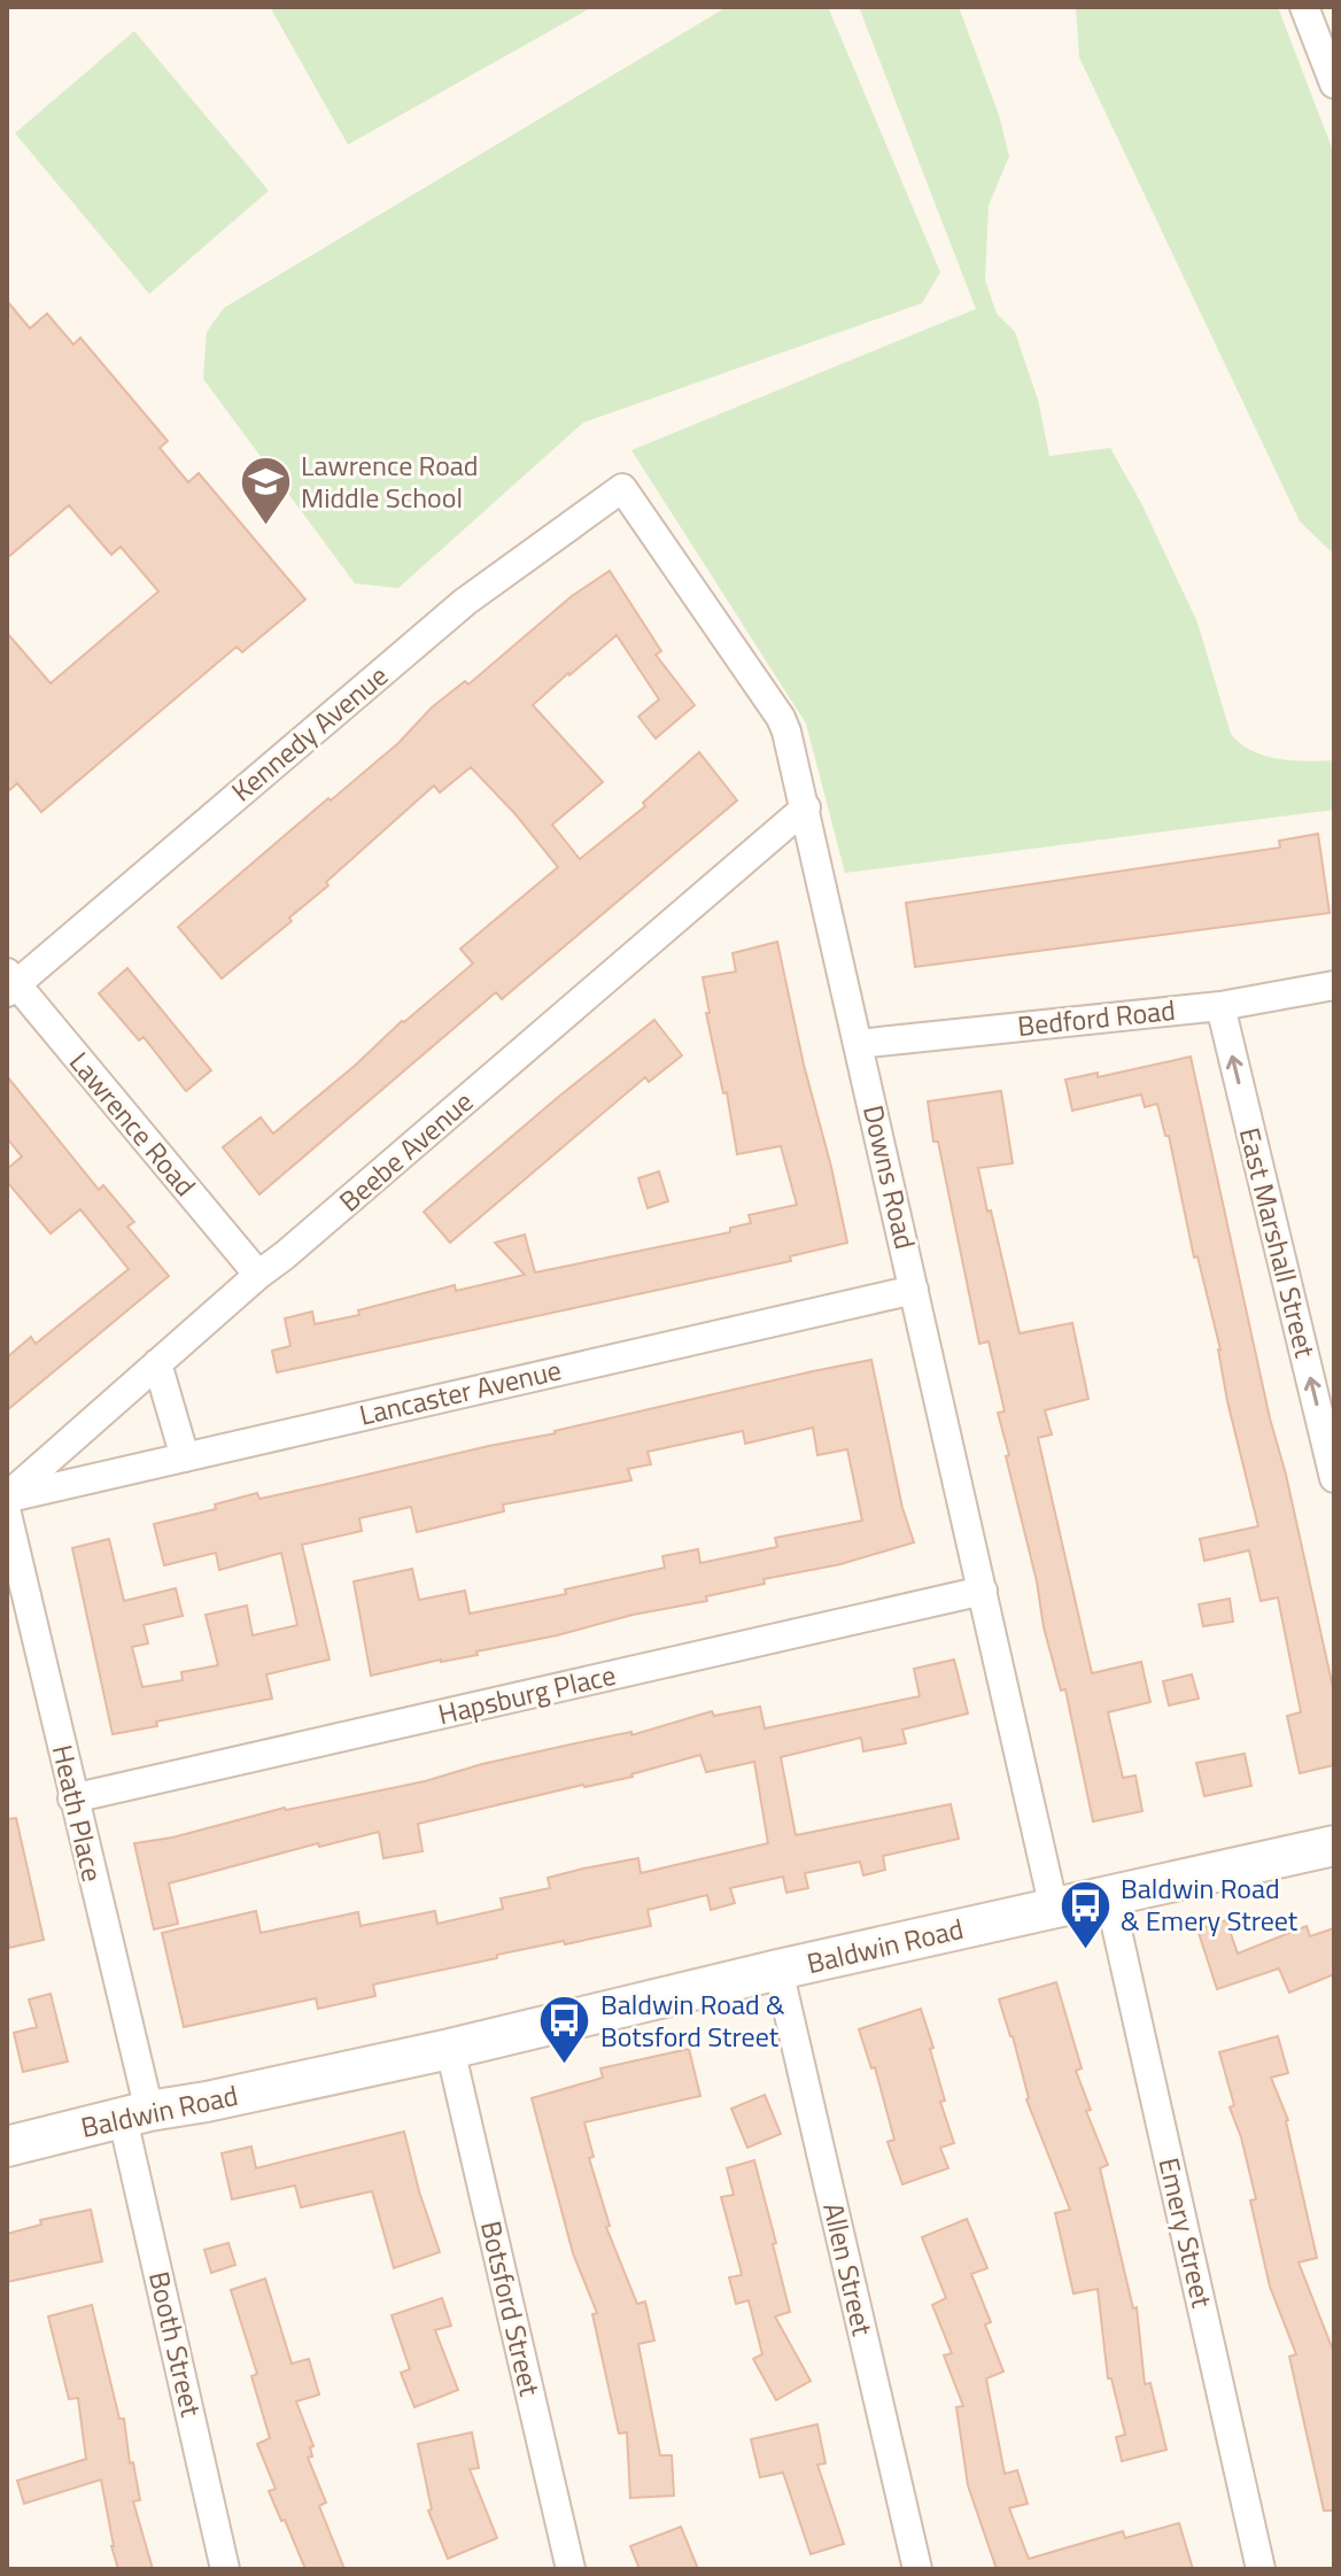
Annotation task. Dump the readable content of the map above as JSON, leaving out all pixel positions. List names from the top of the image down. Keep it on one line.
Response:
{"streets":{"main road":["Baldwin Road"],"street":["Kennedy Avenue","Bedford Road","Lawrence Road","Beebe Avenue","Downs Road","East Marshall Street","Lancaster Avenue","Hapsburg Place","Heath Place","Emery Street","Allen Street","Botsford Street","Booth Street"]},"crossings":[["Kennedy Avenue","Lawrence Road"],["Kennedy Avenue","Downs Road"],["Bedford Road","Downs Road"],["Bedford Road","East Marshall Street"],["Lawrence Road","Beebe Avenue"],["Beebe Avenue","Downs Road"],["Beebe Avenue","Lancaster Avenue"],["Downs Road","Lancaster Avenue"],["Downs Road","Hapsburg Place"],["Downs Road","Baldwin Road"],["Hapsburg Place","Heath Place"],["Heath Place","Baldwin Road"],["Heath Place","Booth Street"],["Baldwin Road","Emery Street"],["Baldwin Road","Allen Street"],["Baldwin Road","Botsford Street"],["Baldwin Road","Booth Street"]],"one_way":["East Marshall Street"],"places":{"school or university":["Lawrence Road Middle School"],"bus stop":["Baldwin Road & Emery Street","Baldwin Road & Botsford Street"]}}
